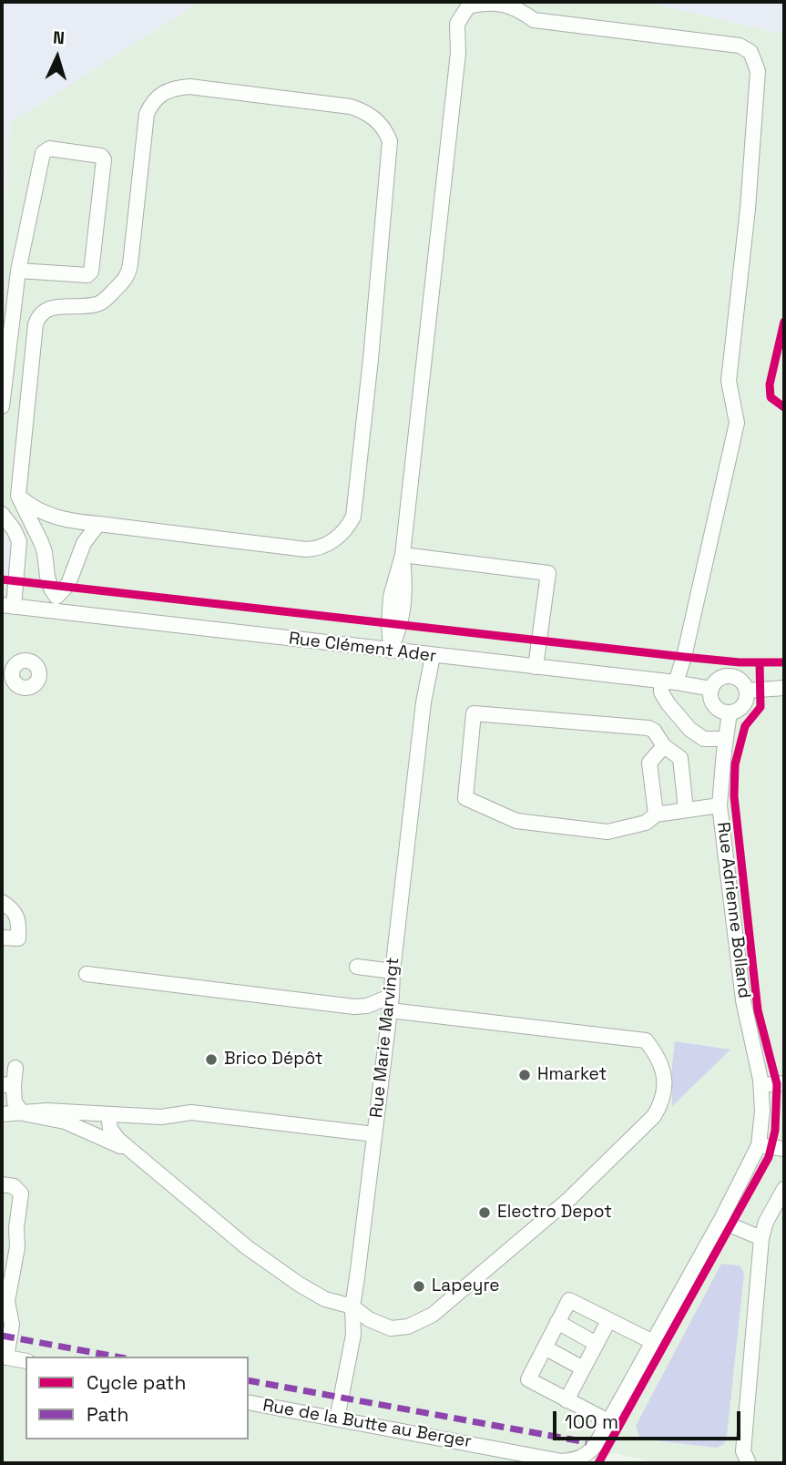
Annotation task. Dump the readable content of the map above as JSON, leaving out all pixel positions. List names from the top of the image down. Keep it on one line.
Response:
{"streets":{"street":["Rue Clément Ader","Rue Adrienne Bolland","Rue Marie Marvingt","Rue de la Butte au Berger"]},"crossings":[["Rue Clément Ader","Rue Adrienne Bolland"],["Rue Clément Ader","Rue Marie Marvingt"],["Rue Adrienne Bolland","Rue de la Butte au Berger"],["Rue Marie Marvingt","Rue de la Butte au Berger"]],"places":["Brico Dépôt","Hmarket","Electro Depot","Lapeyre"],"legend":["Cycle path","Path"],"scale_bar":"100 m","north":"top"}
